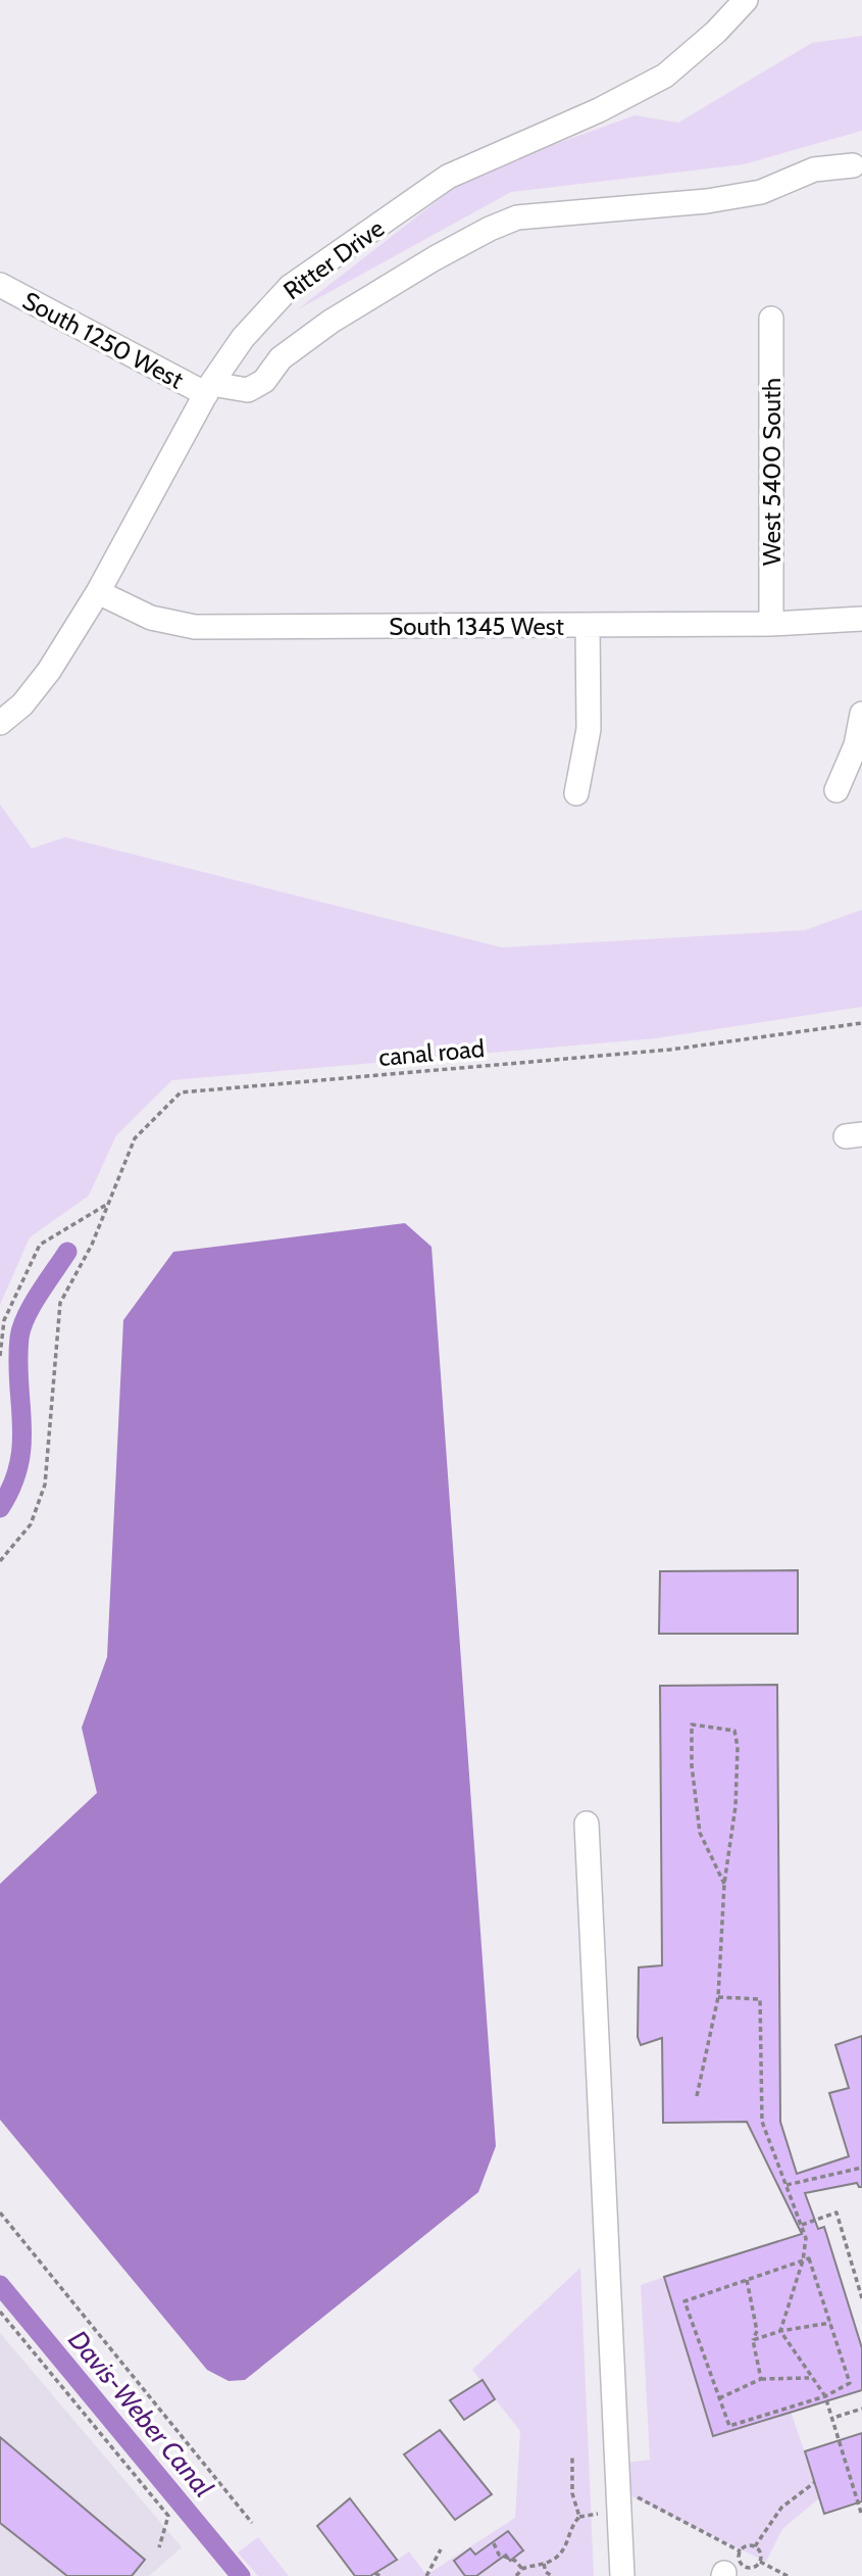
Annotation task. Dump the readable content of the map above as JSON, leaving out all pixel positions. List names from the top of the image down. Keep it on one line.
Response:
{"streets":{"street":["Ritter Drive","South 1250 West","West 5400 South","South 1345 West"],"path":["canal road"]},"crossings":[["Ritter Drive","South 1250 West"],["Ritter Drive","South 1345 West"],["West 5400 South","South 1345 West"]],"water":["Davis-Weber Canal"]}
